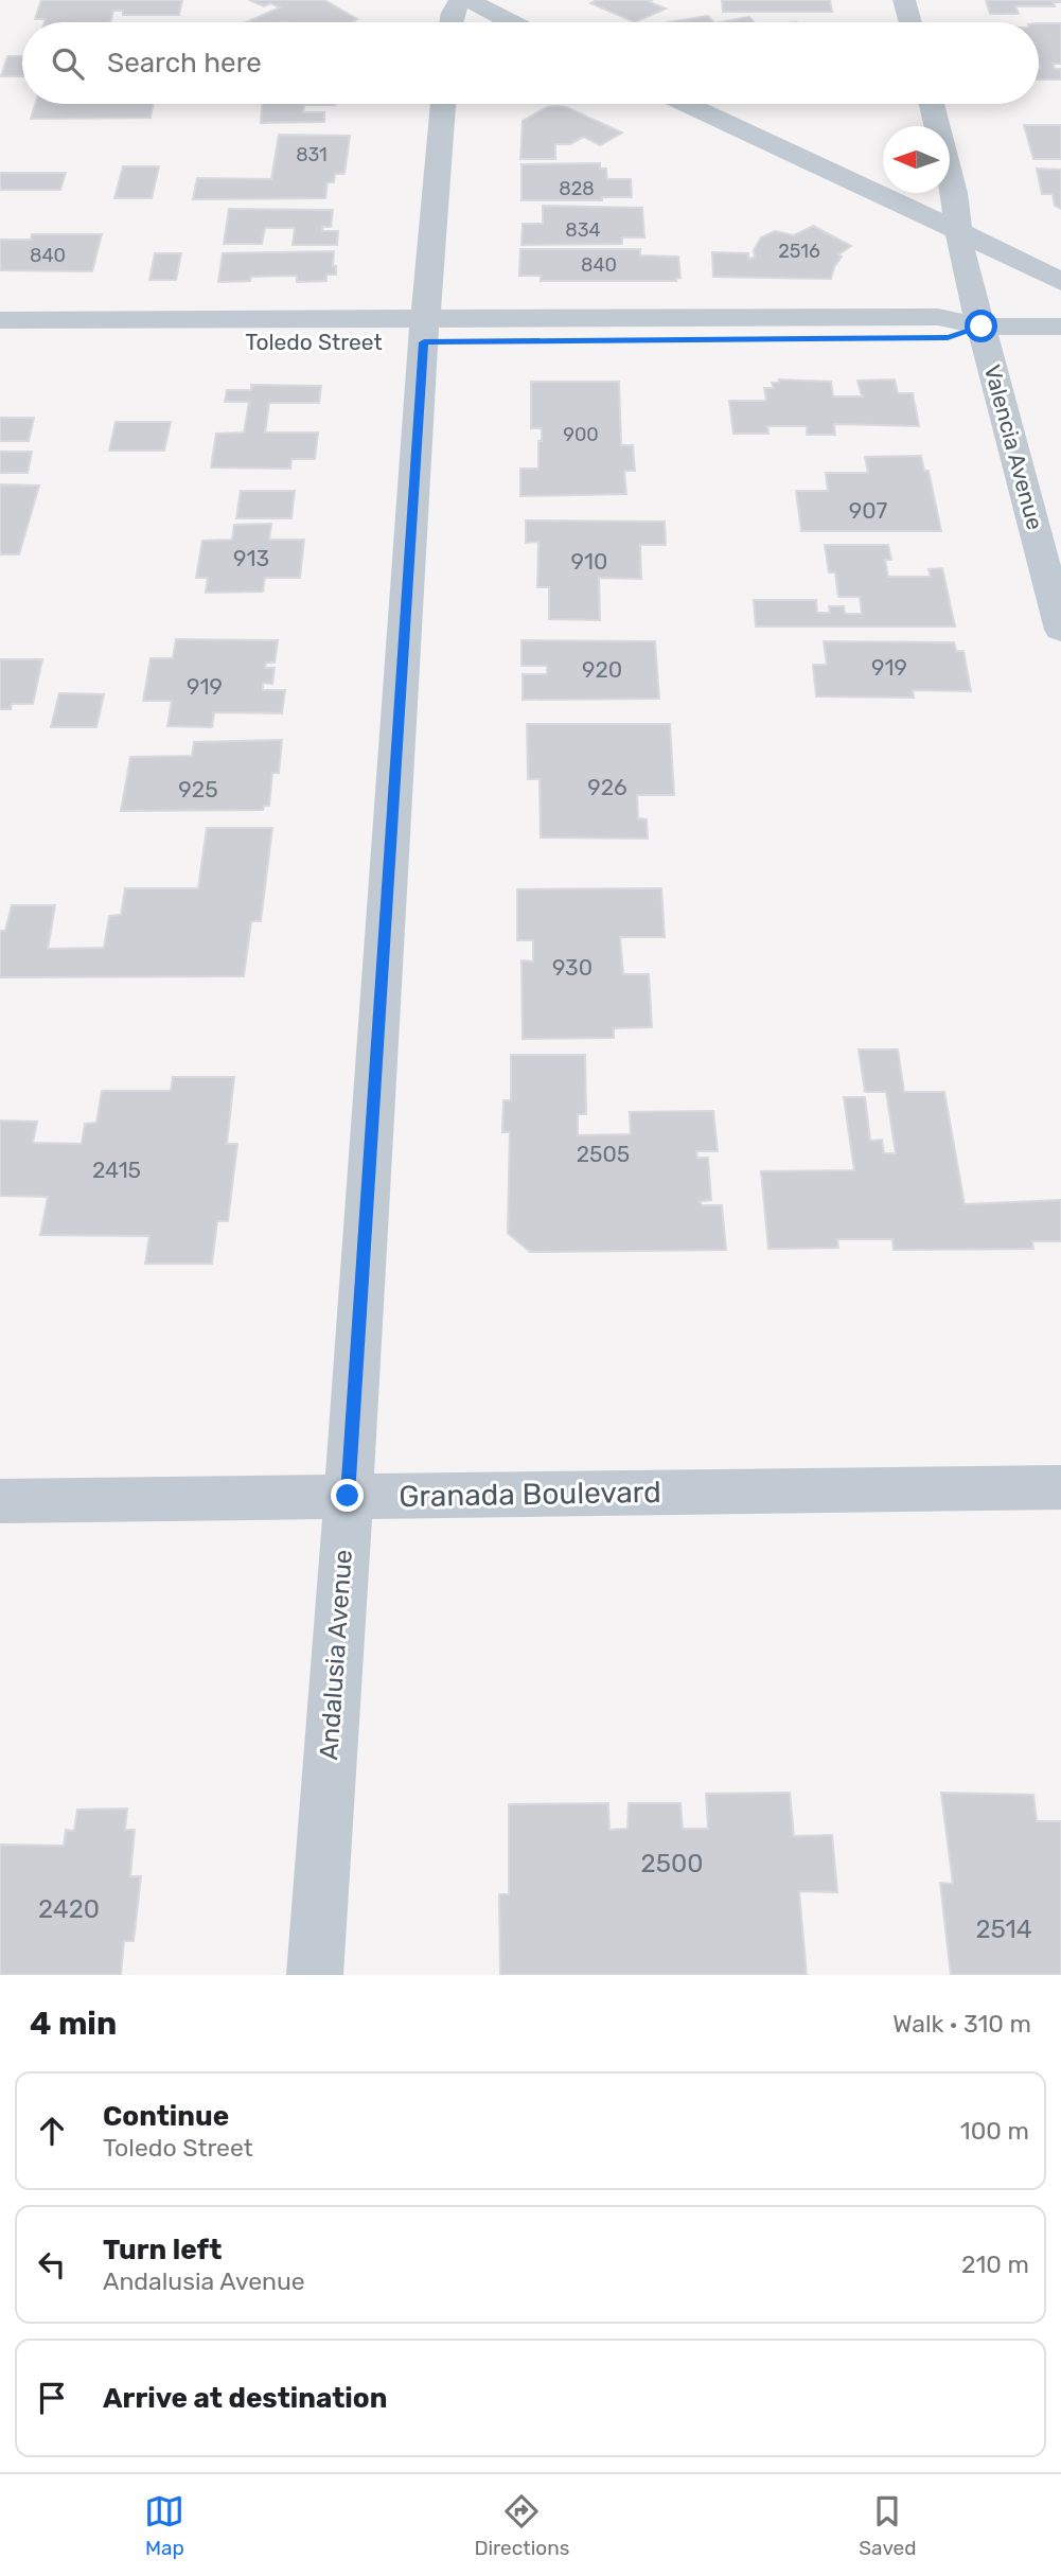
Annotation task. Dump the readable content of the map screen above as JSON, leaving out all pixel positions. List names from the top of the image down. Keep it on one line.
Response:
{"streets":{"street":["Toledo Street","Valencia Avenue","Granada Boulevard","Andalusia Avenue"]},"crossings":[["Toledo Street","Valencia Avenue"],["Toledo Street","Andalusia Avenue"],["Granada Boulevard","Andalusia Avenue"]],"house_numbers":["831","828","834","2516","840","840","900","907","913","910","919","920","919","926","925","930","2505","2415","2500","2420","2514"],"north":"left","page":{"search":"Search here","heading":["4 min","Walk · 310 m"],"list":[["Continue","Toledo Street","100 m"],["Turn left","Andalusia Avenue","210 m"],"Arrive at destination"],"nav":["Map","Directions","Saved"]}}
